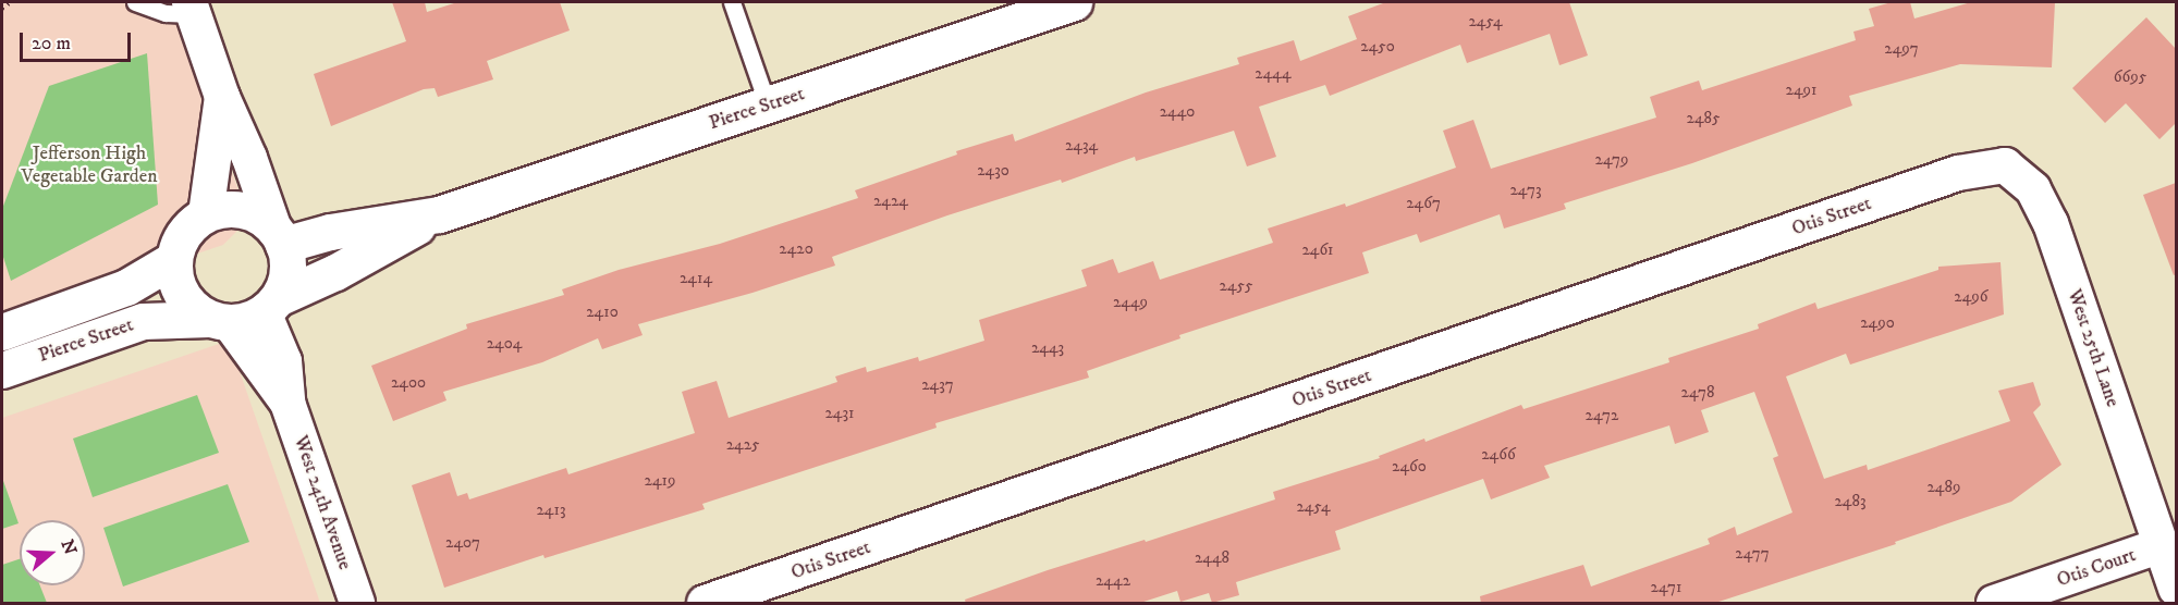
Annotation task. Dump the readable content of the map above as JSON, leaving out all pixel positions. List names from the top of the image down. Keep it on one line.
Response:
{"streets":{"street":["Pierce Street","Otis Street","West 25th Lane","West 24th Avenue","Otis Court"]},"crossings":[["Pierce Street","West 24th Avenue"],["Otis Street","West 25th Lane"],["West 25th Lane","Otis Court"]],"parks":["Jefferson High Vegetable Garden"],"house_numbers":["2454","2450","2497","2444","6695","2491","2440","2485","2434","2479","2430","2473","2424","2467","2420","2461","2414","2455","2496","2449","2410","2490","2404","2443","2400","2437","2478","2431","2472","2425","2466","2460","2419","2489","2483","2454","2413","2407","2477","2448","2442","2471"],"scale_bar":"20 m","north":"right"}
